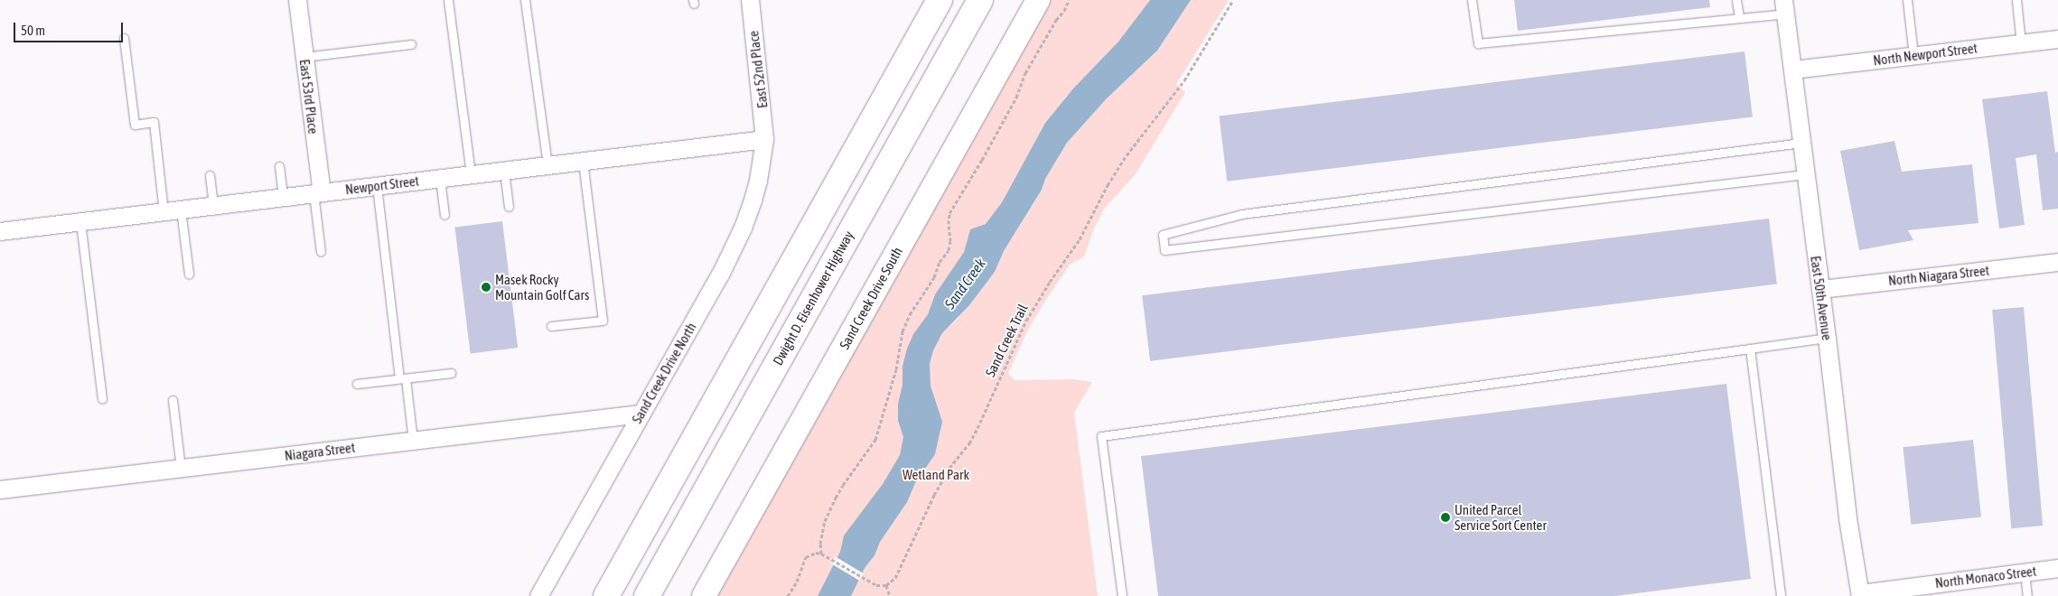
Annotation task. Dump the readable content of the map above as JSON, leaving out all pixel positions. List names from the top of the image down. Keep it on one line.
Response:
{"streets":{"highway":["Dwight D. Eisenhower Highway"],"main road":["Sand Creek Drive South"],"street":["North Newport Street","East 52nd Place","East 53rd Place","Newport Street","North Niagara Street","East 50th Avenue","Sand Creek Drive North","Niagara Street","North Monaco Street"],"path":["Sand Creek Trail"]},"crossings":[["North Newport Street","East 50th Avenue"],["East 52nd Place","Newport Street"],["East 52nd Place","Sand Creek Drive North"],["East 53rd Place","Newport Street"],["Newport Street","Sand Creek Drive North"],["North Niagara Street","East 50th Avenue"],["East 50th Avenue","North Monaco Street"],["Sand Creek Drive North","Niagara Street"]],"water":["Sand Creek"],"parks":["Wetland Park"],"places":["Masek Rocky Mountain Golf Cars","United Parcel Service Sort Center"],"scale_bar":"50 m"}
